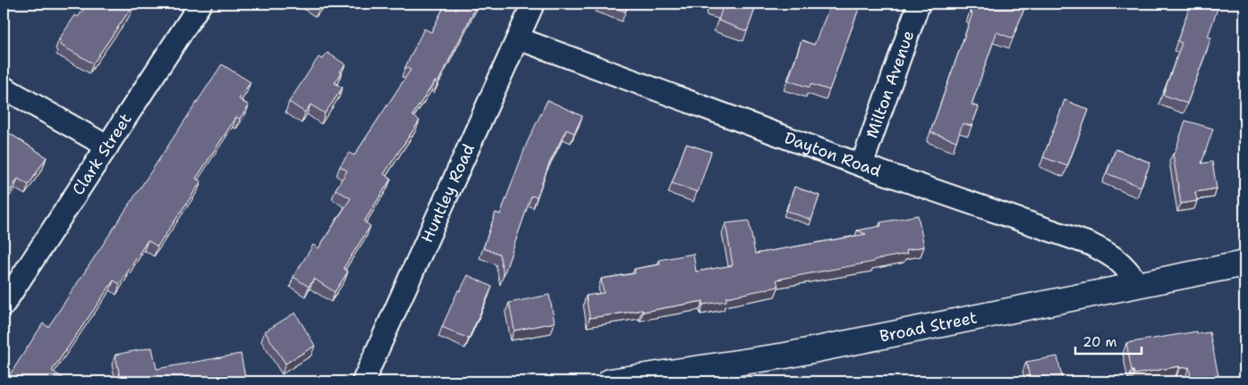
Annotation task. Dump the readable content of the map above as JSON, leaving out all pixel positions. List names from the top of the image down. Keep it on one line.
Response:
{"streets":{"main road":["Broad Street"],"street":["Milton Avenue","Dayton Road","Clark Street","Huntley Road"]},"crossings":[["Milton Avenue","Dayton Road"],["Dayton Road","Huntley Road"],["Dayton Road","Broad Street"]],"scale_bar":"20 m"}
